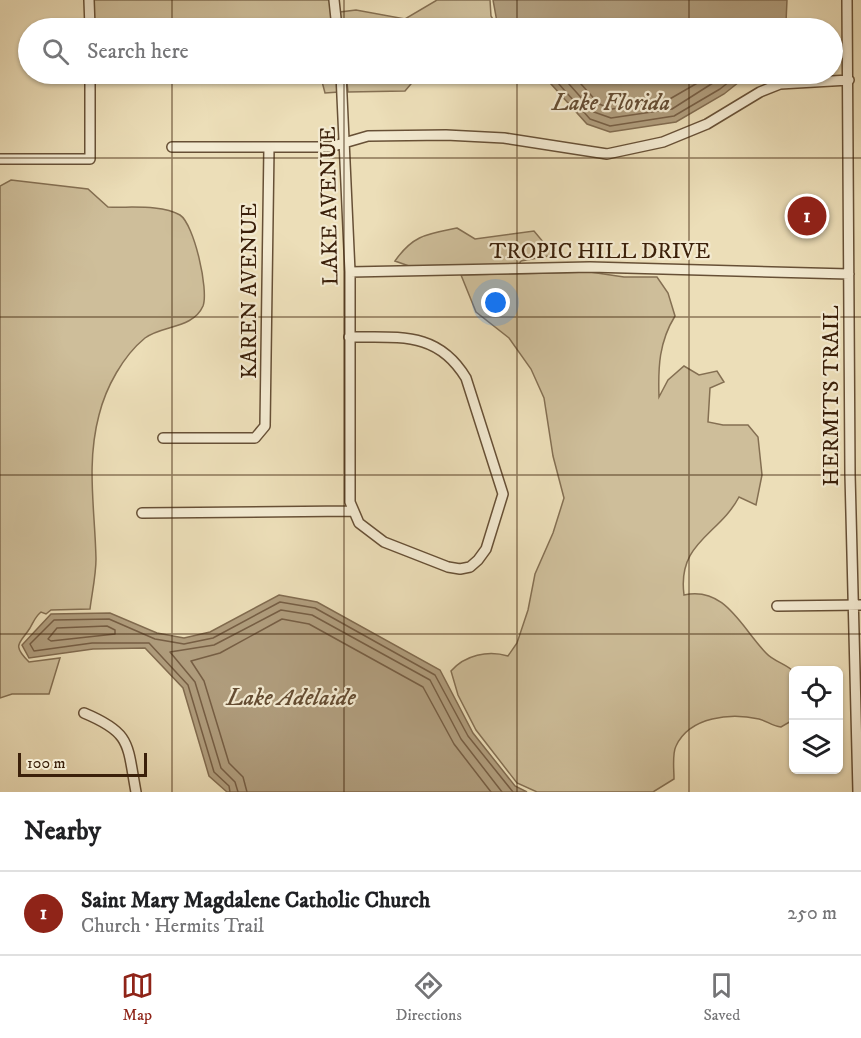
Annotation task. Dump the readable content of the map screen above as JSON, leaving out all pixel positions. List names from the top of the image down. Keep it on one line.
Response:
{"streets":{"street":["LAKE AVENUE","TROPIC HILL DRIVE","KAREN AVENUE","HERMITS TRAIL"]},"crossings":[["LAKE AVENUE","TROPIC HILL DRIVE"],["TROPIC HILL DRIVE","HERMITS TRAIL"]],"water":["Lake Florida","Lake Adelaide"],"scale_bar":"100 m","page":{"search":"Search here","pins":"1","scale":"100 m","heading":"Nearby","list":[{"mark":"1","name":"Saint Mary Magdalene Catholic Church","note":"Church · Hermits Trail","value":"250 m"}],"nav":["Map","Directions","Saved"]}}
